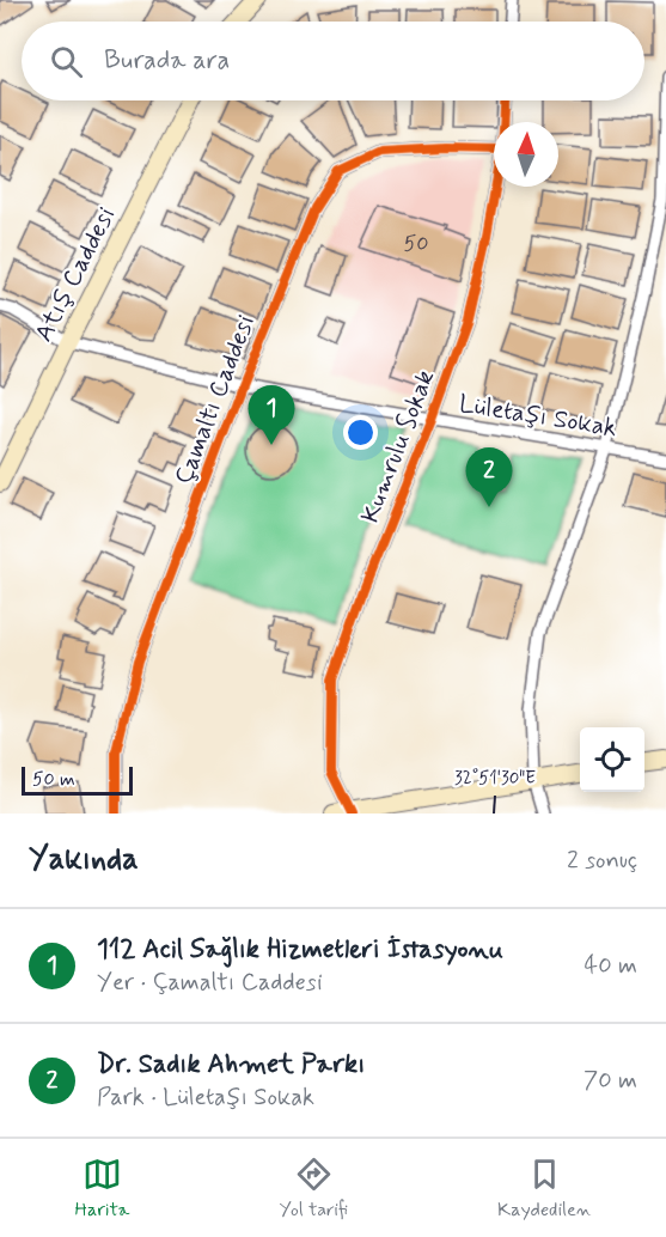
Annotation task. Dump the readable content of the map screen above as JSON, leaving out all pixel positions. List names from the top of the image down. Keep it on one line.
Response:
{"streets":{"street":["Atış Caddesi","Çamaltı Caddesi","Lületaşı Sokak","Kumrulu Sokak"]},"crossings":[["Atış Caddesi","Lületaşı Sokak"],["Çamaltı Caddesi","Lületaşı Sokak"],["Lületaşı Sokak","Kumrulu Sokak"]],"house_numbers":["50"],"scale_bar":"50 m","north":"top","page":{"search":"Burada ara","pins":["1","2"],"scale":"50 m","heading":["Yakında","2 sonuç"],"list":[{"mark":"1","name":"112 Acil Sağlık Hizmetleri İstasyonu","note":"Yer · Çamaltı Caddesi","value":"40 m"},{"mark":"2","name":"Dr. Sadık Ahmet Parkı","note":"Park · Lületaşı Sokak","value":"70 m"}],"nav":["Harita","Yol tarifi","Kaydedilen"]},"coordinates":["32°51'30\"E"]}
